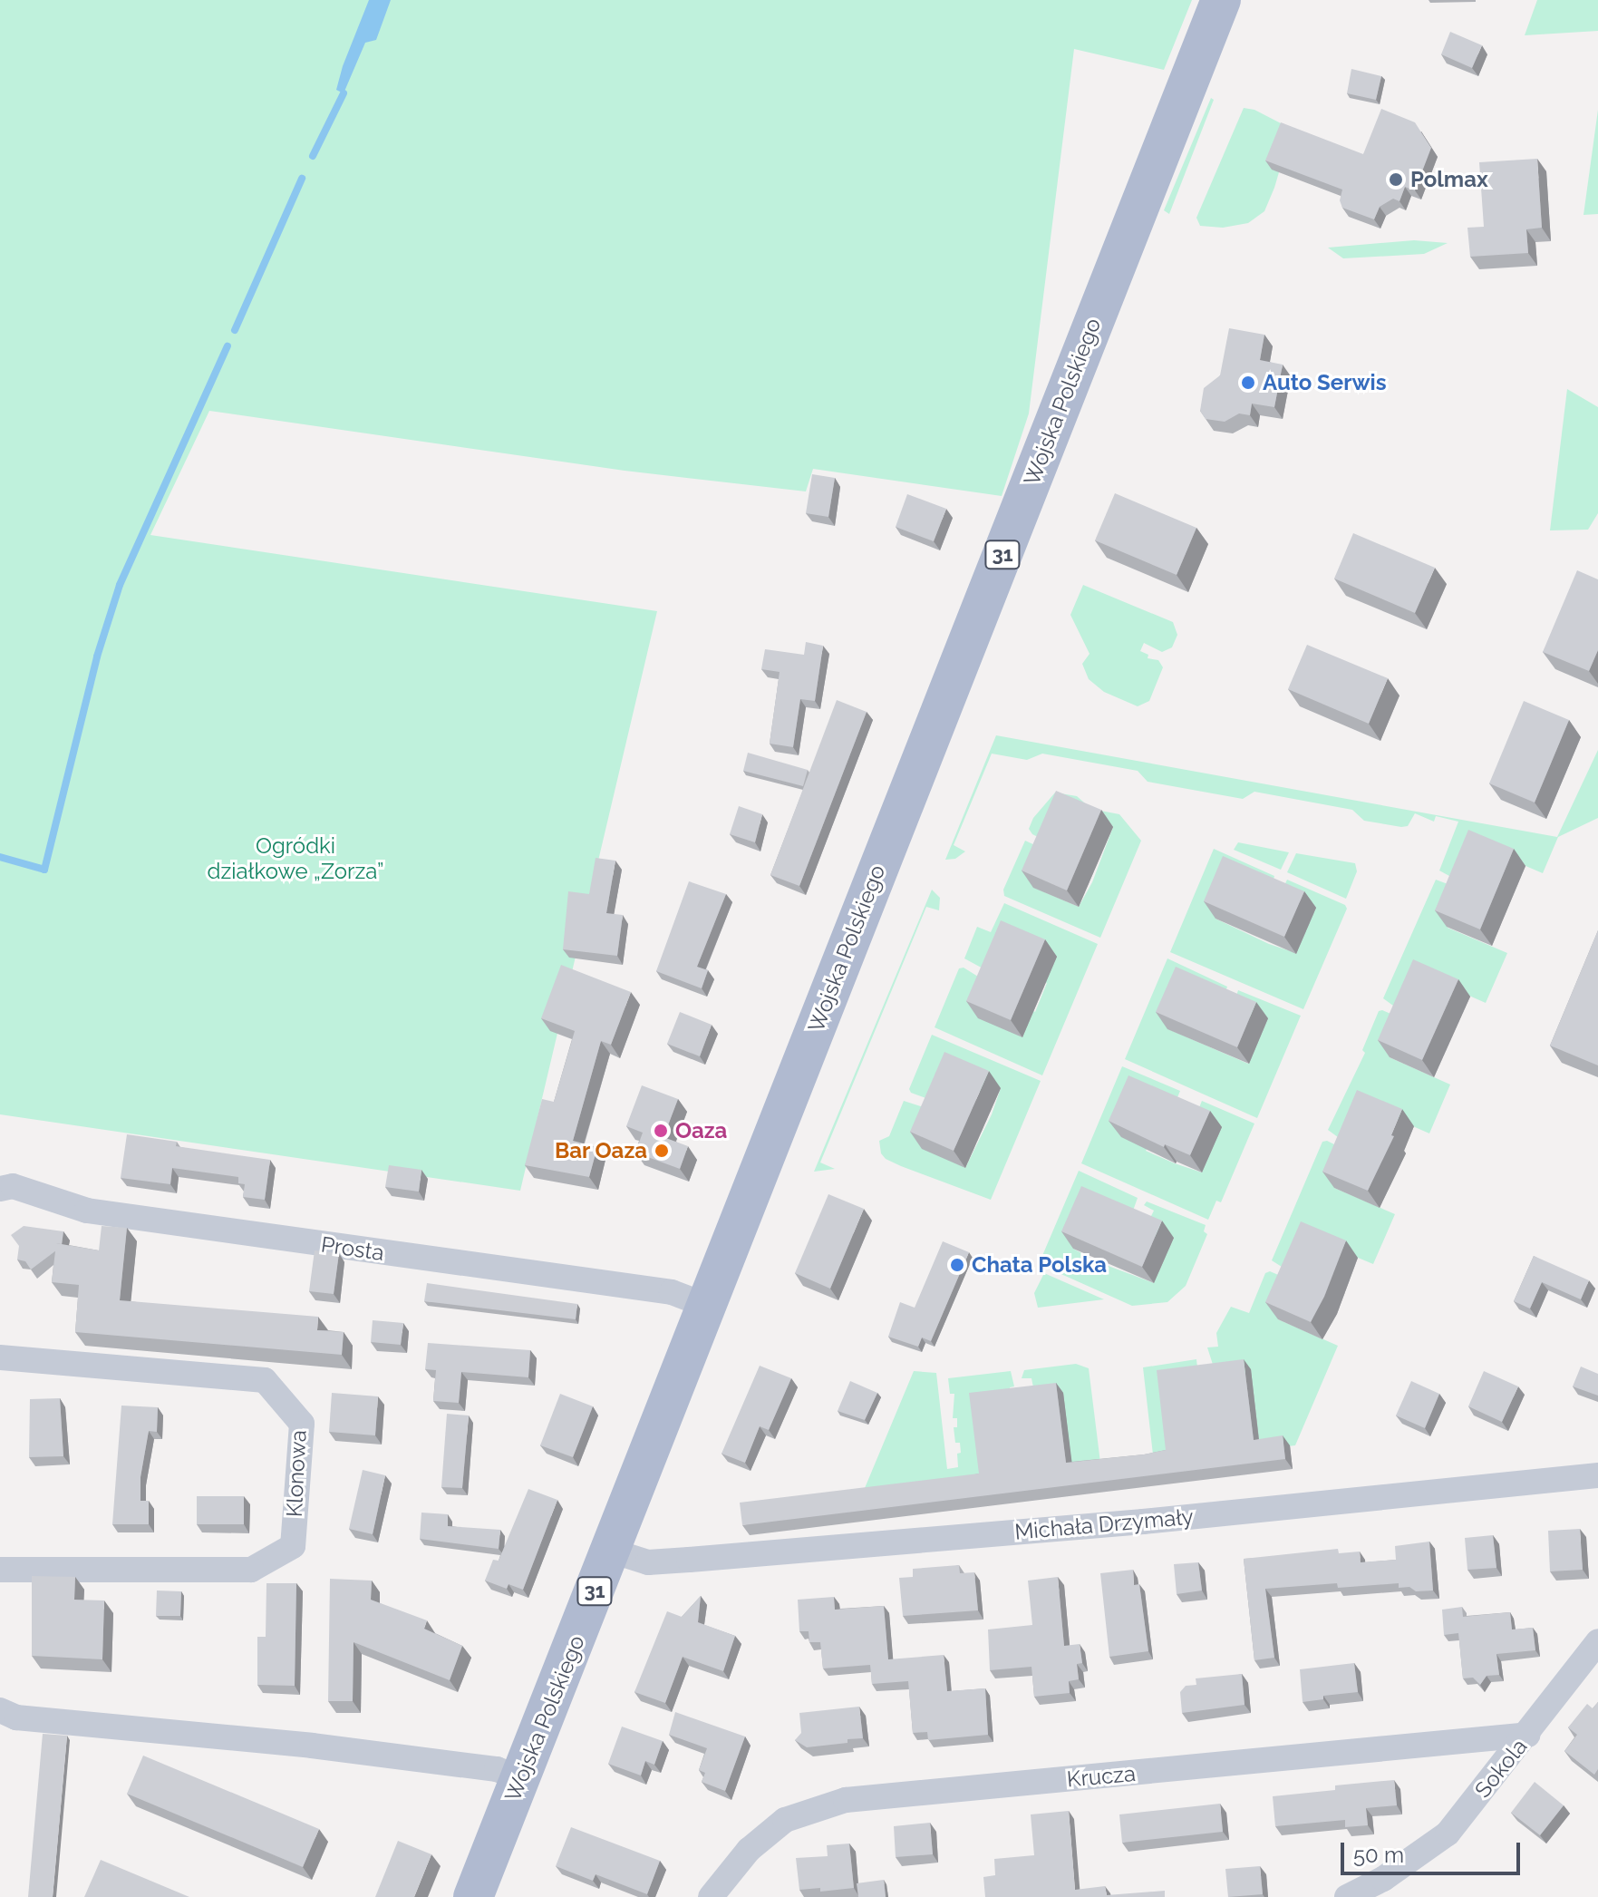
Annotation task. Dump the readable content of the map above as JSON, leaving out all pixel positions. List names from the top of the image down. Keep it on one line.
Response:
{"streets":{"main road":["Wojska Polskiego","31"],"street":["Prosta","Klonowa","Michała Drzymały","Sokola","Krucza"]},"crossings":[["Wojska Polskiego","Prosta"],["Wojska Polskiego","Michała Drzymały"],["Sokola","Krucza"]],"parks":["Ogródki działkowe „Zorza”"],"places":["Polmax","Auto Serwis","Oaza","Bar Oaza","Chata Polska"],"scale_bar":"50 m"}
